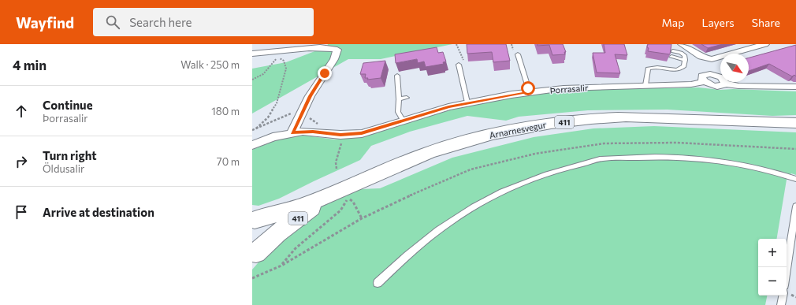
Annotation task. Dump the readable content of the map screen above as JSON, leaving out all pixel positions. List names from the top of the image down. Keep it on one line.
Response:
{"streets":{"main road":["411","Arnarnesvegur"],"street":["Þorrasalir"]},"crossings":[["411","Arnarnesvegur"]],"north":"bottom right","page":{"header":"Wayfind","search":"Search here","nav":["Map","Layers","Share"],"heading":["4 min","Walk · 250 m"],"list":[["Continue","Þorrasalir","180 m"],["Turn right","Öldusalir","70 m"],"Arrive at destination"],"map_buttons":["+","−"]}}
